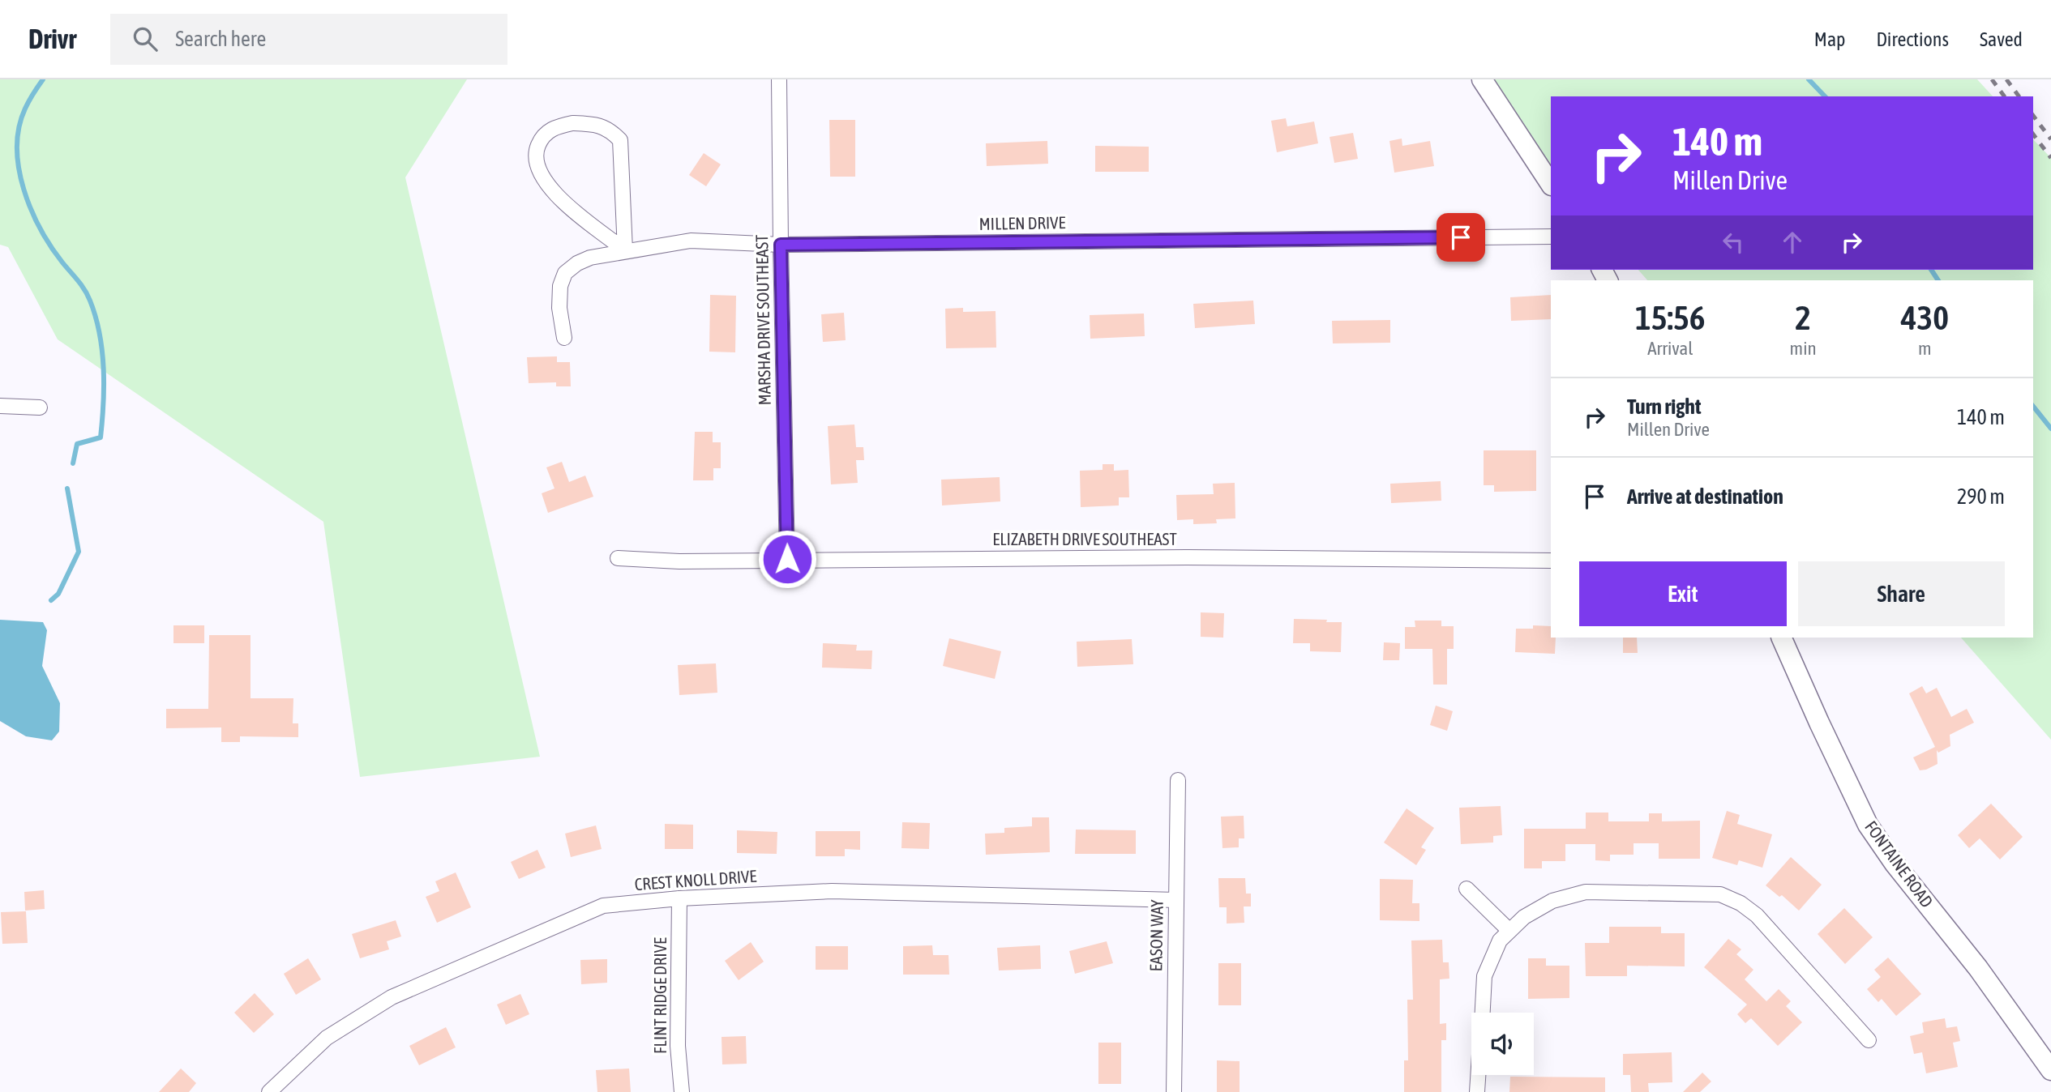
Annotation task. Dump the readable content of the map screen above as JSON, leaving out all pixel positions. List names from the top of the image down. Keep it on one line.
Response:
{"streets":{"main road":["FONTAINE ROAD"],"street":["MILLEN DRIVE","MARSHA DRIVE SOUTHEAST","ELIZABETH DRIVE SOUTHEAST","CREST KNOLL DRIVE","EASON WAY","FLINT RIDGE DRIVE"]},"crossings":[["MILLEN DRIVE","MARSHA DRIVE SOUTHEAST"],["MARSHA DRIVE SOUTHEAST","ELIZABETH DRIVE SOUTHEAST"],["CREST KNOLL DRIVE","EASON WAY"],["CREST KNOLL DRIVE","FLINT RIDGE DRIVE"]],"page":{"header":"Drivr","search":"Search here","nav":["Map","Directions","Saved"],"turn":["140 m","Millen Drive"],"eta":["15:56","Arrival","2","min","430","m"],"list":[{"name":"Turn right","note":"Millen Drive","value":"140 m"},{"name":"Arrive at destination","value":"290 m"}],"buttons":["Exit","Share"]}}
